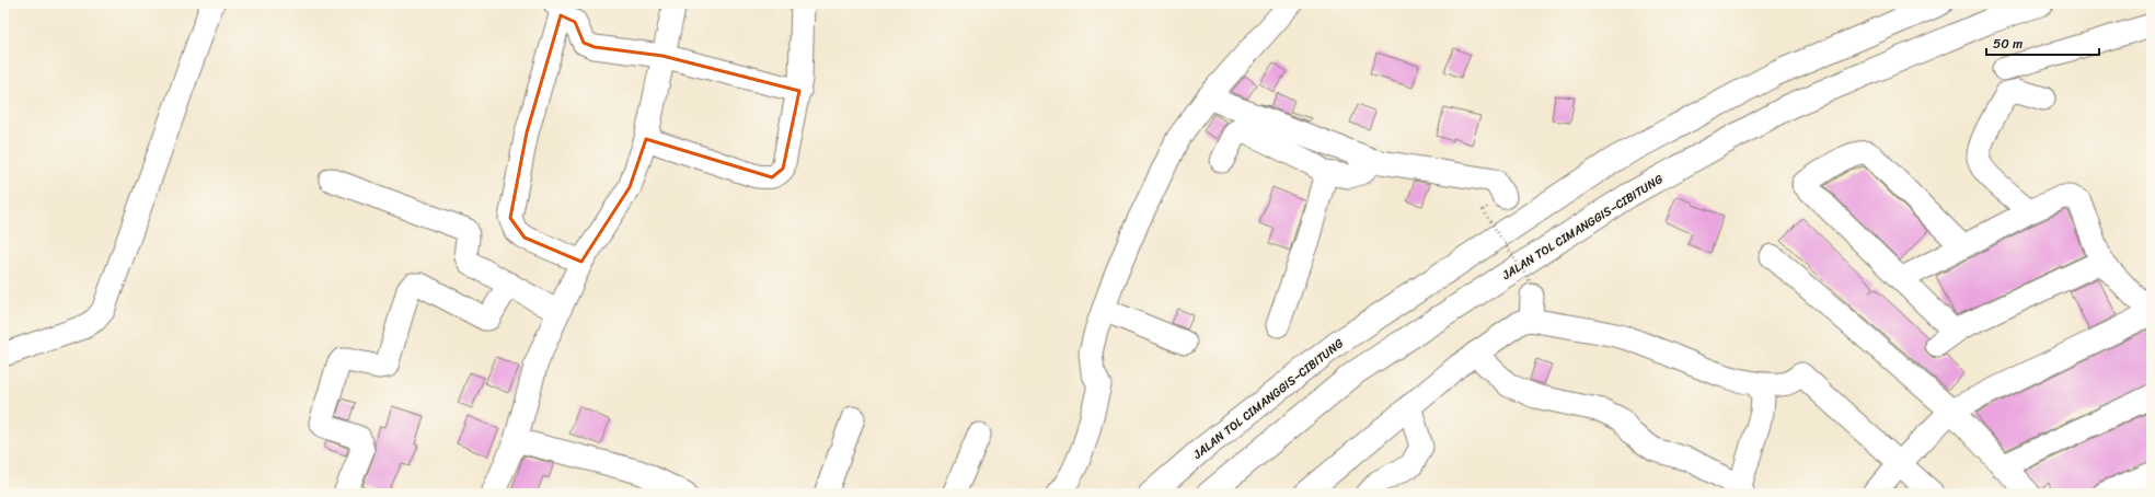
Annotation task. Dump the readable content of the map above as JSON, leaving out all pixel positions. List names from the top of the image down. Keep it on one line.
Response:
{"streets":{"highway":["JALAN TOL CIMANGGIS–CIBITUNG"]},"scale_bar":"50 m"}
